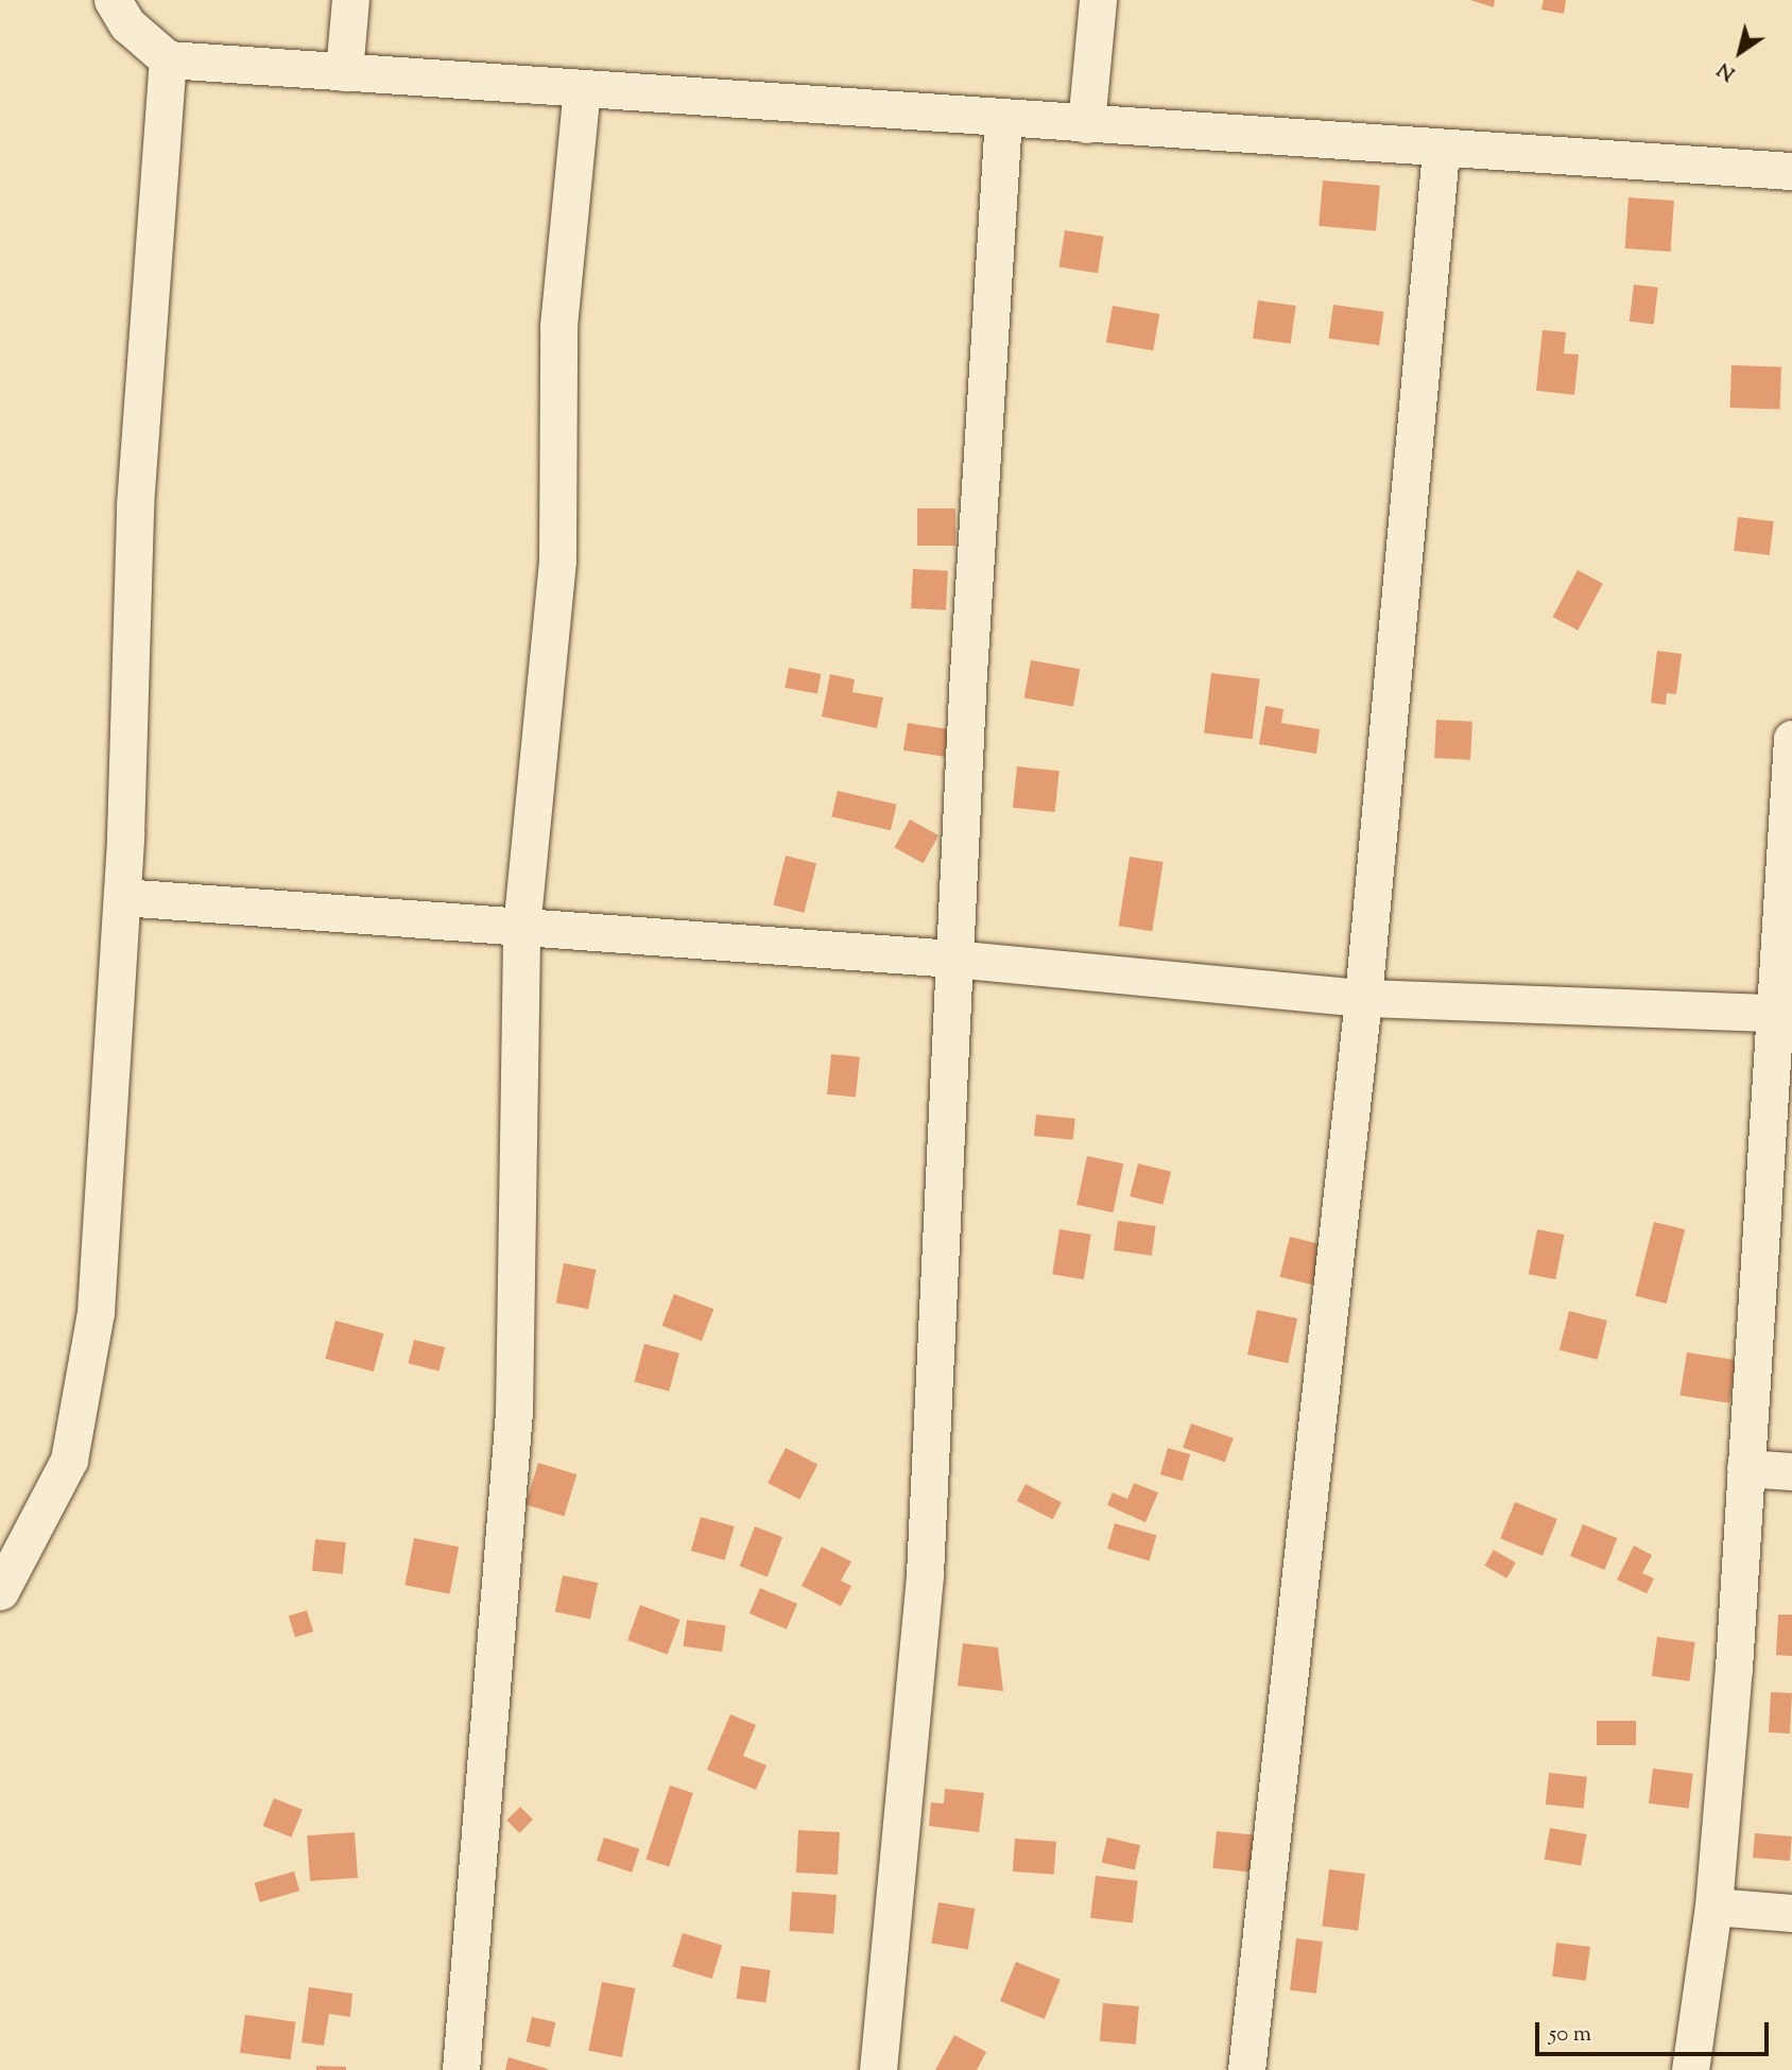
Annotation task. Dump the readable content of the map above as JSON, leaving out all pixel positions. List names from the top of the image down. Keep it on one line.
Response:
{"scale_bar":"50 m","north":"bottom left"}
